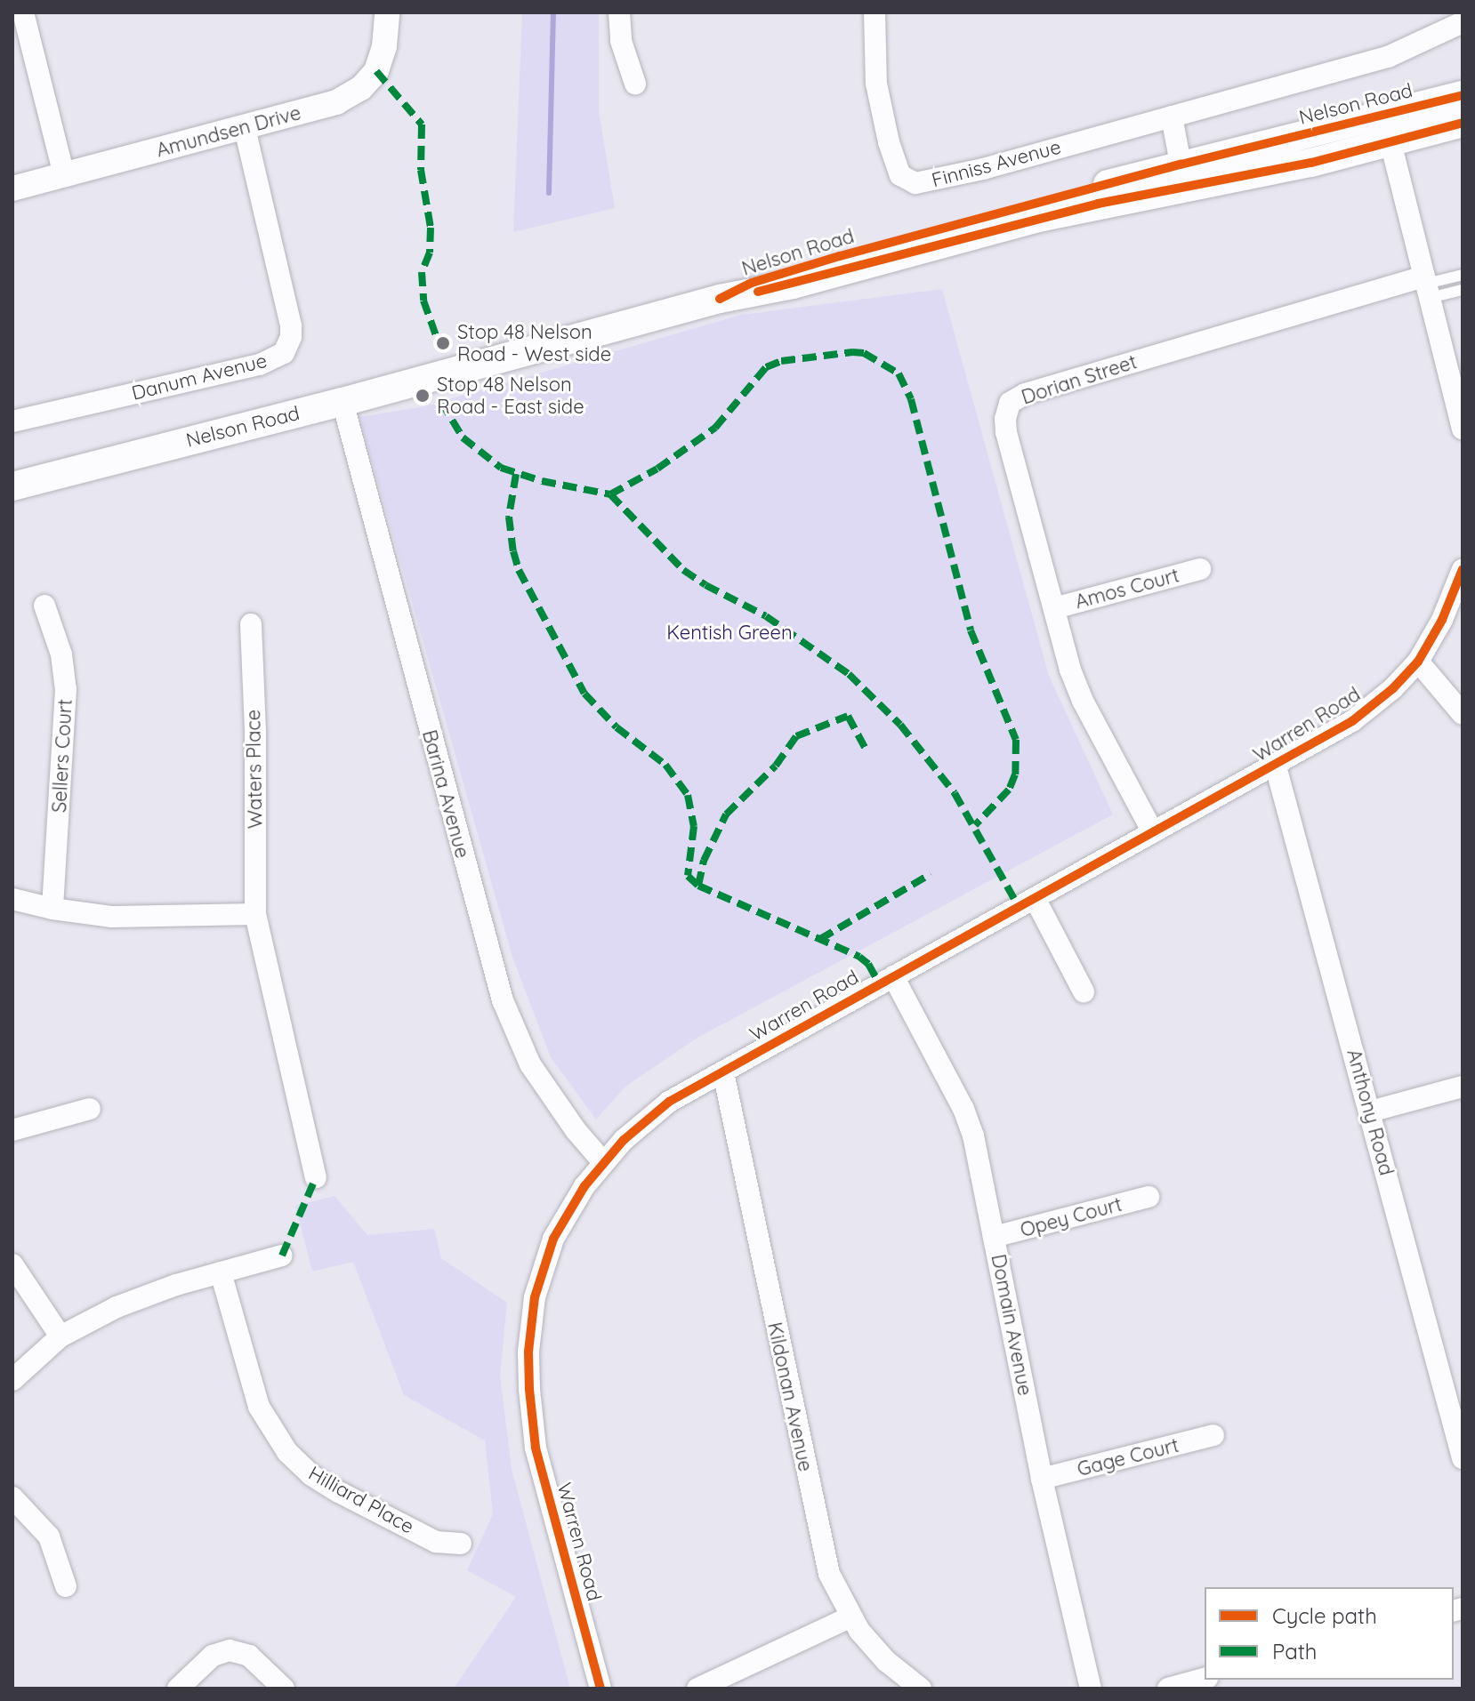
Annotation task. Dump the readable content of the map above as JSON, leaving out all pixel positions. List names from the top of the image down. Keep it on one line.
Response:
{"streets":{"main road":["Nelson Road"],"street":["Amundsen Drive","Finniss Avenue","Danum Avenue","Dorian Street","Amos Court","Warren Road","Sellers Court","Waters Place","Barina Avenue","Anthony Road","Opey Court","Domain Avenue","Kildonan Avenue","Gage Court","Hilliard Place"]},"crossings":[["Nelson Road","Barina Avenue"],["Amundsen Drive","Danum Avenue"],["Dorian Street","Amos Court"],["Dorian Street","Warren Road"],["Warren Road","Barina Avenue"],["Warren Road","Anthony Road"],["Warren Road","Domain Avenue"],["Warren Road","Kildonan Avenue"],["Opey Court","Domain Avenue"],["Domain Avenue","Gage Court"]],"parks":["Kentish Green"],"places":["Stop 48 Nelson Road - West side","Stop 48 Nelson Road - East side"],"legend":["Cycle path","Path"]}
